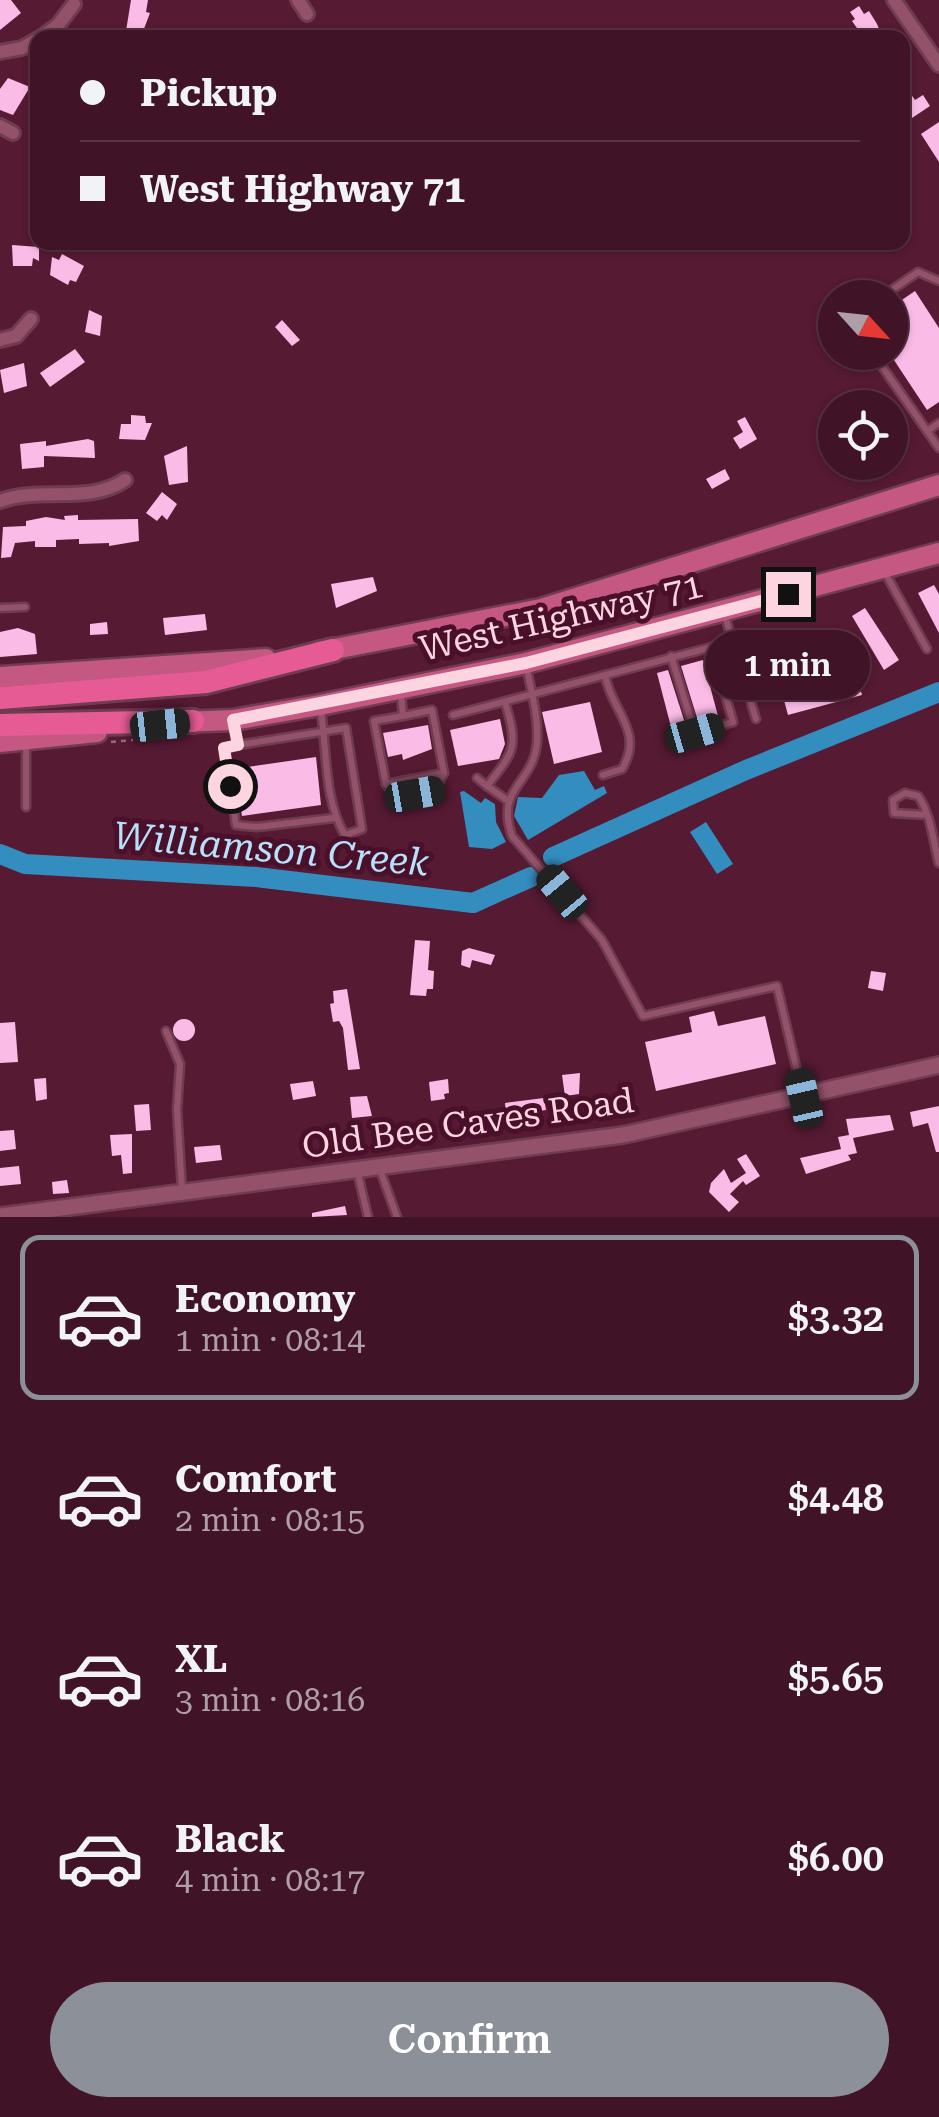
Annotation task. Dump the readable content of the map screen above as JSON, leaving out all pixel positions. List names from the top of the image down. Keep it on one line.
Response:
{"streets":{"main road":["West Highway 71"],"street":["Old Bee Caves Road"]},"water":["Williamson Creek"],"north":"bottom right","page":{"banner":["Pickup","West Highway 71"],"bubble":"1 min","list":[{"name":"Economy","note":"1 min · 08:14","value":"$3.32"},{"name":"Comfort","note":"2 min · 08:15","value":"$4.48"},{"name":"XL","note":"3 min · 08:16","value":"$5.65"},{"name":"Black","note":"4 min · 08:17","value":"$6.00"}],"buttons":"Confirm"}}
